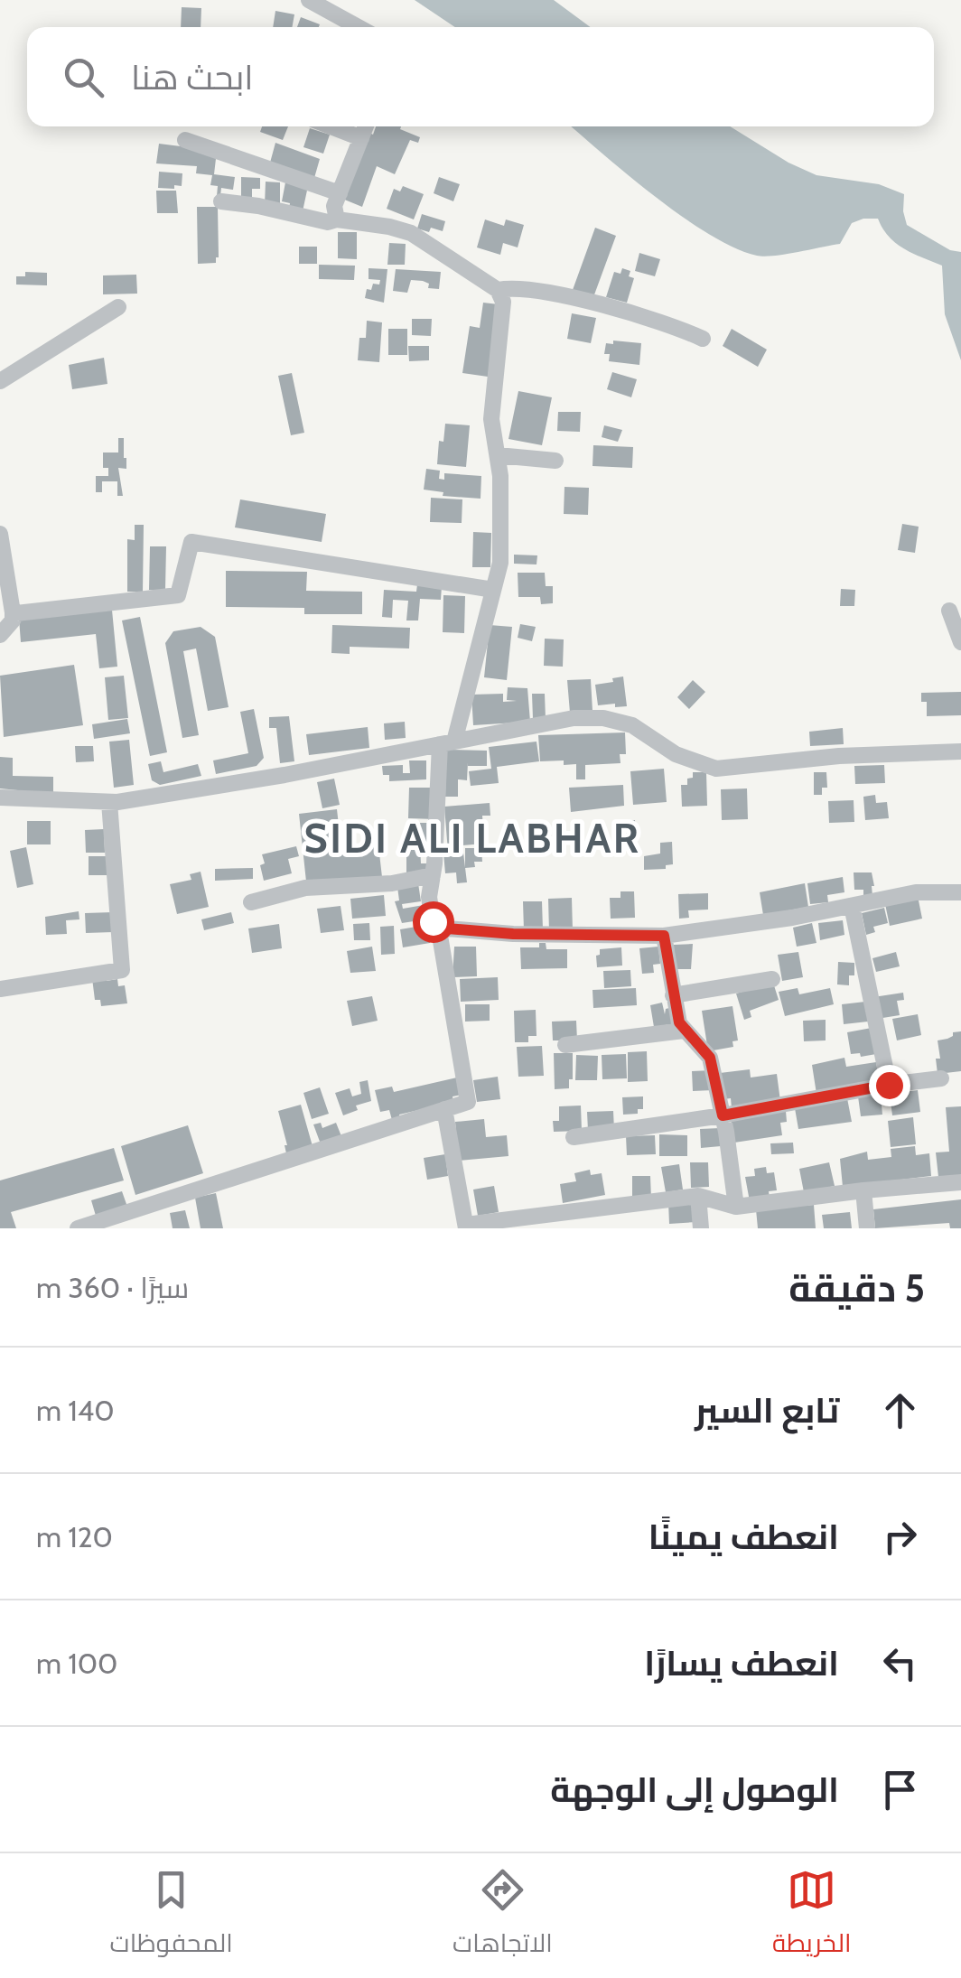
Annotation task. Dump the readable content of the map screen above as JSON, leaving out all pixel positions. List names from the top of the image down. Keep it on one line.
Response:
{"districts":["SIDI ALI LABHAR"],"page":{"search":"ابحث هنا","heading":["5 دقيقة","سيرًا · 360 m"],"list":[["تابع السير","140 m"],["انعطف يمينًا","120 m"],["انعطف يسارًا","100 m"],"الوصول إلى الوجهة"],"nav":["الخريطة","الاتجاهات","المحفوظات"]}}
